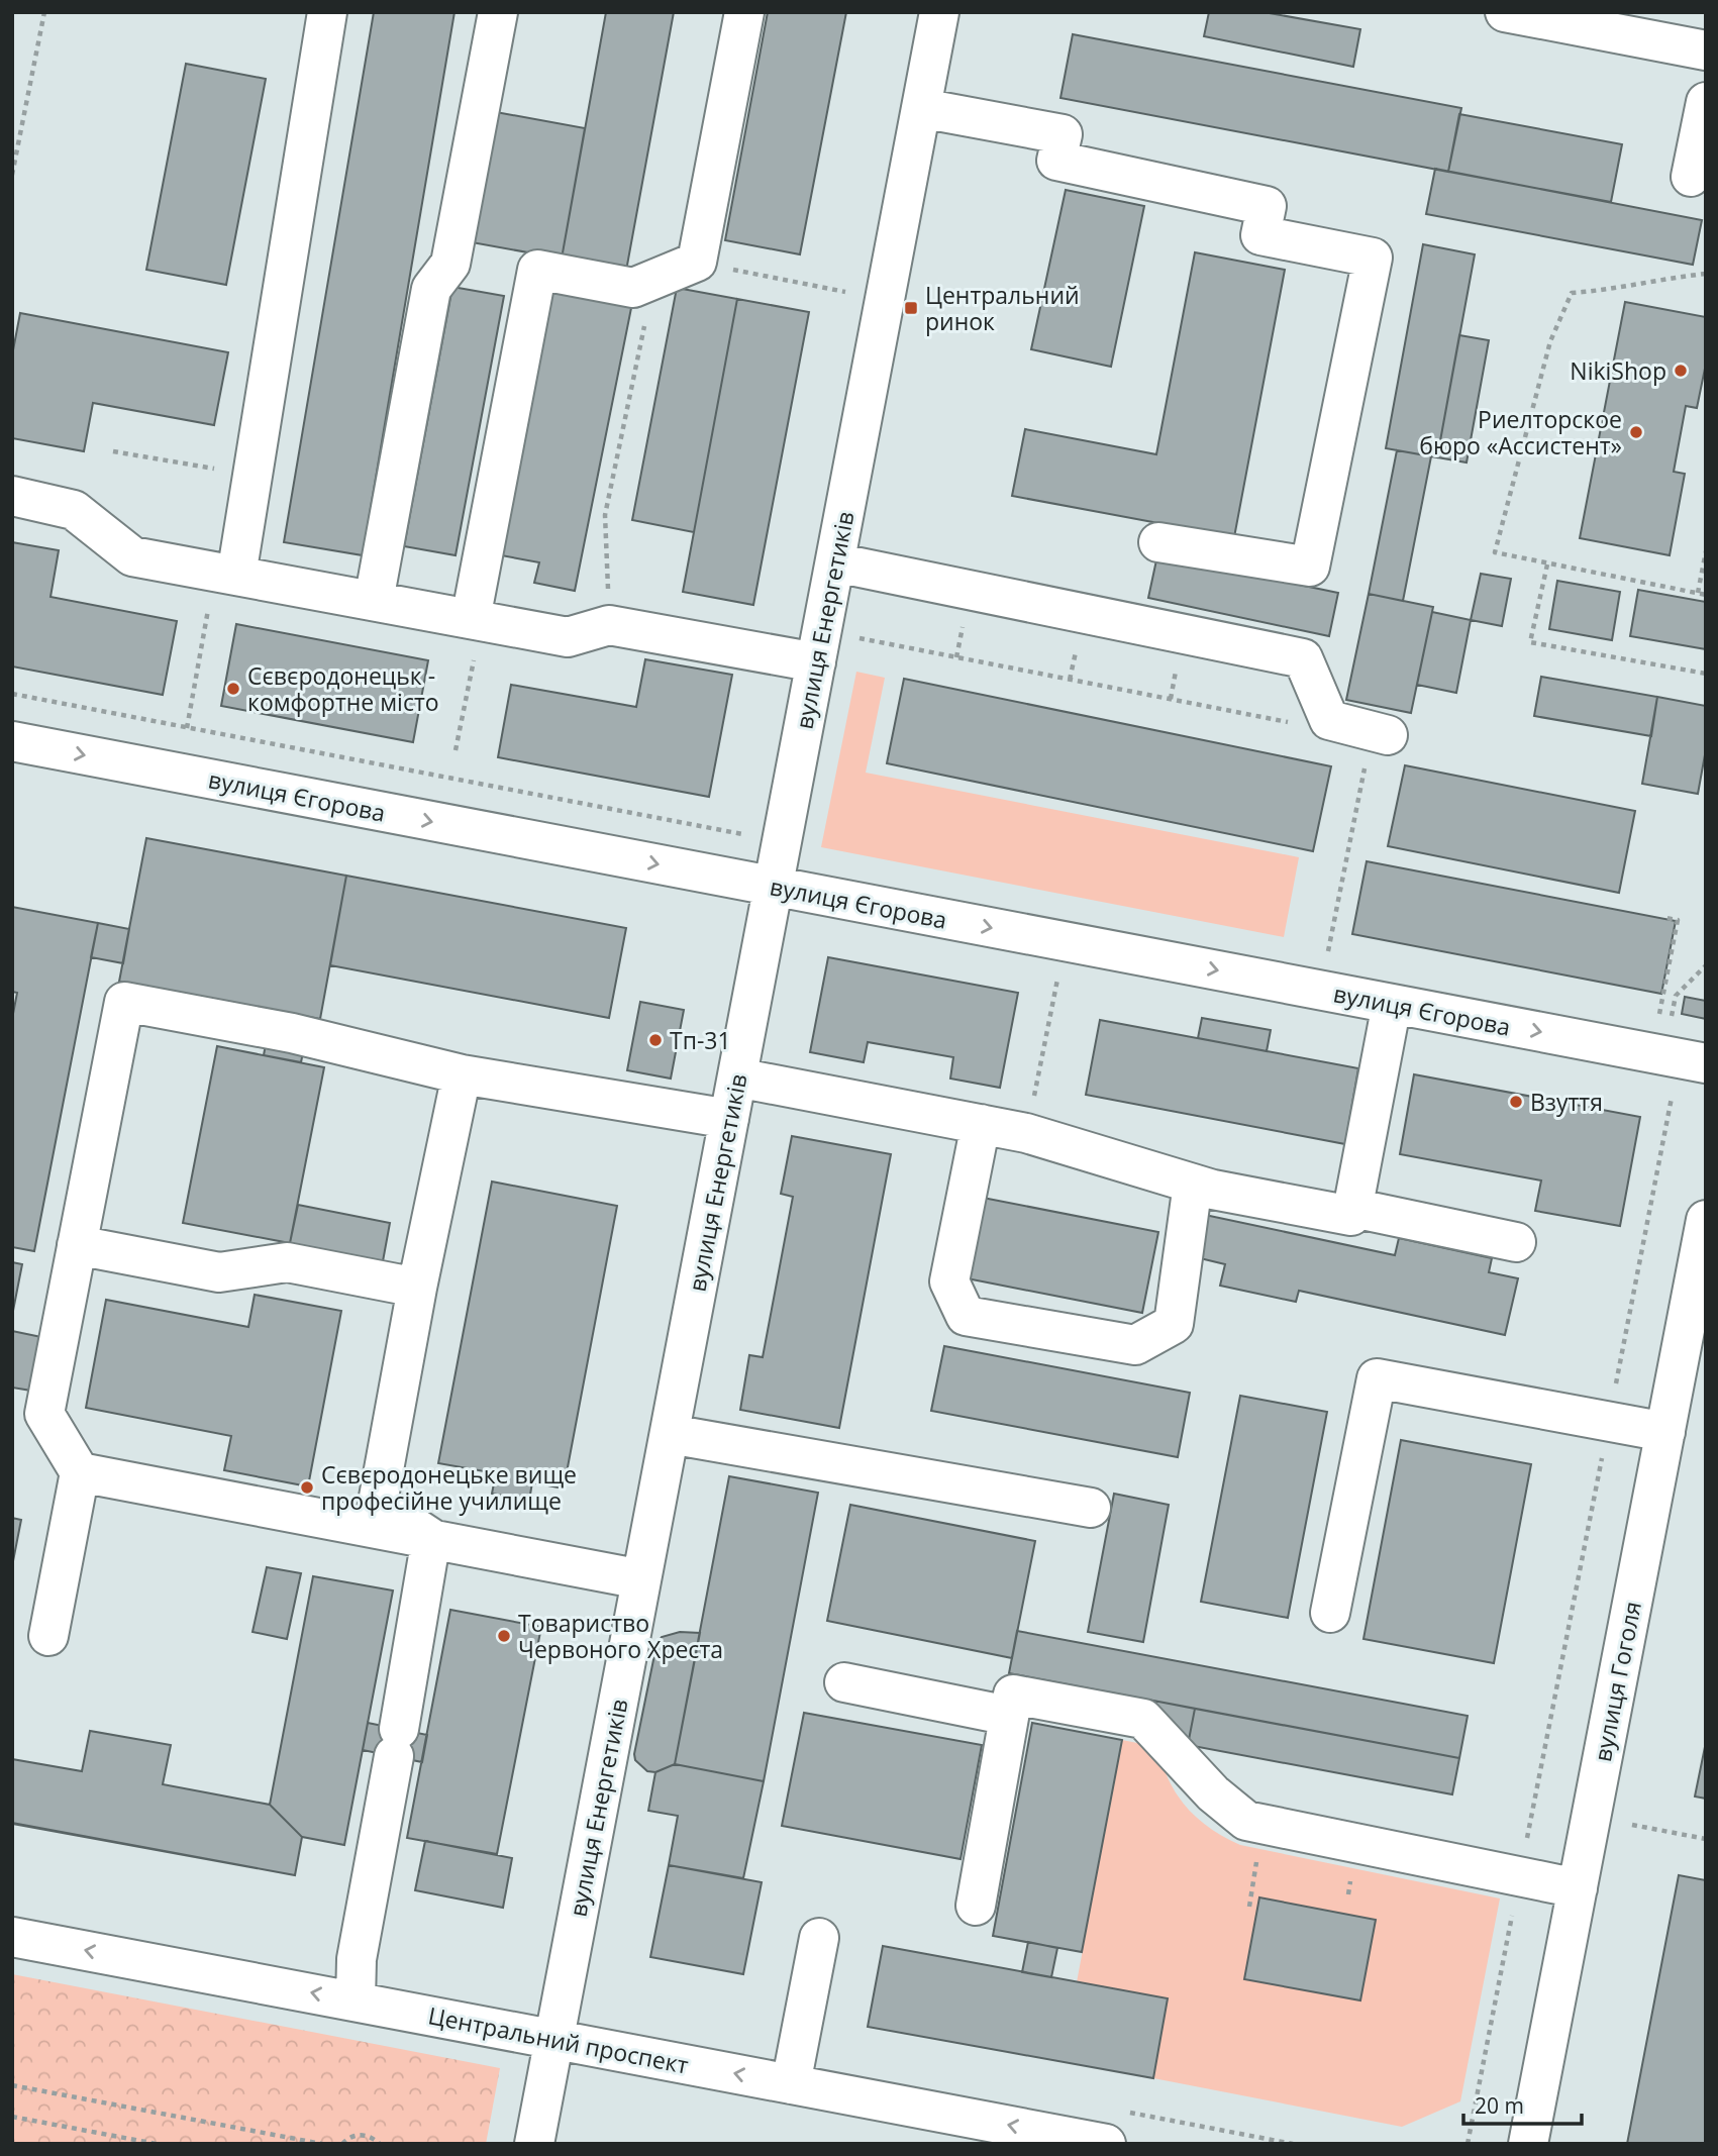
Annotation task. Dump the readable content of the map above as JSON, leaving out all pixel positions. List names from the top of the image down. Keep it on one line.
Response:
{"streets":{"street":["вулиця Енергетиків","вулиця Єгорова","вулиця Гоголя","Центральний проспект"]},"crossings":[["вулиця Енергетиків","вулиця Єгорова"],["вулиця Енергетиків","Центральний проспект"]],"one_way":["Центральний проспект"],"places":{"transit":["Центральний ринок"],"other":["NikiShop","Риелторское бюро «Ассистент»","Сєвєродонецьк - комфортне місто","Тп-31","Взуття","Сєвєродонецьке вище професійне училище","Товариство Червоного Хреста"]},"scale_bar":"20 m"}
